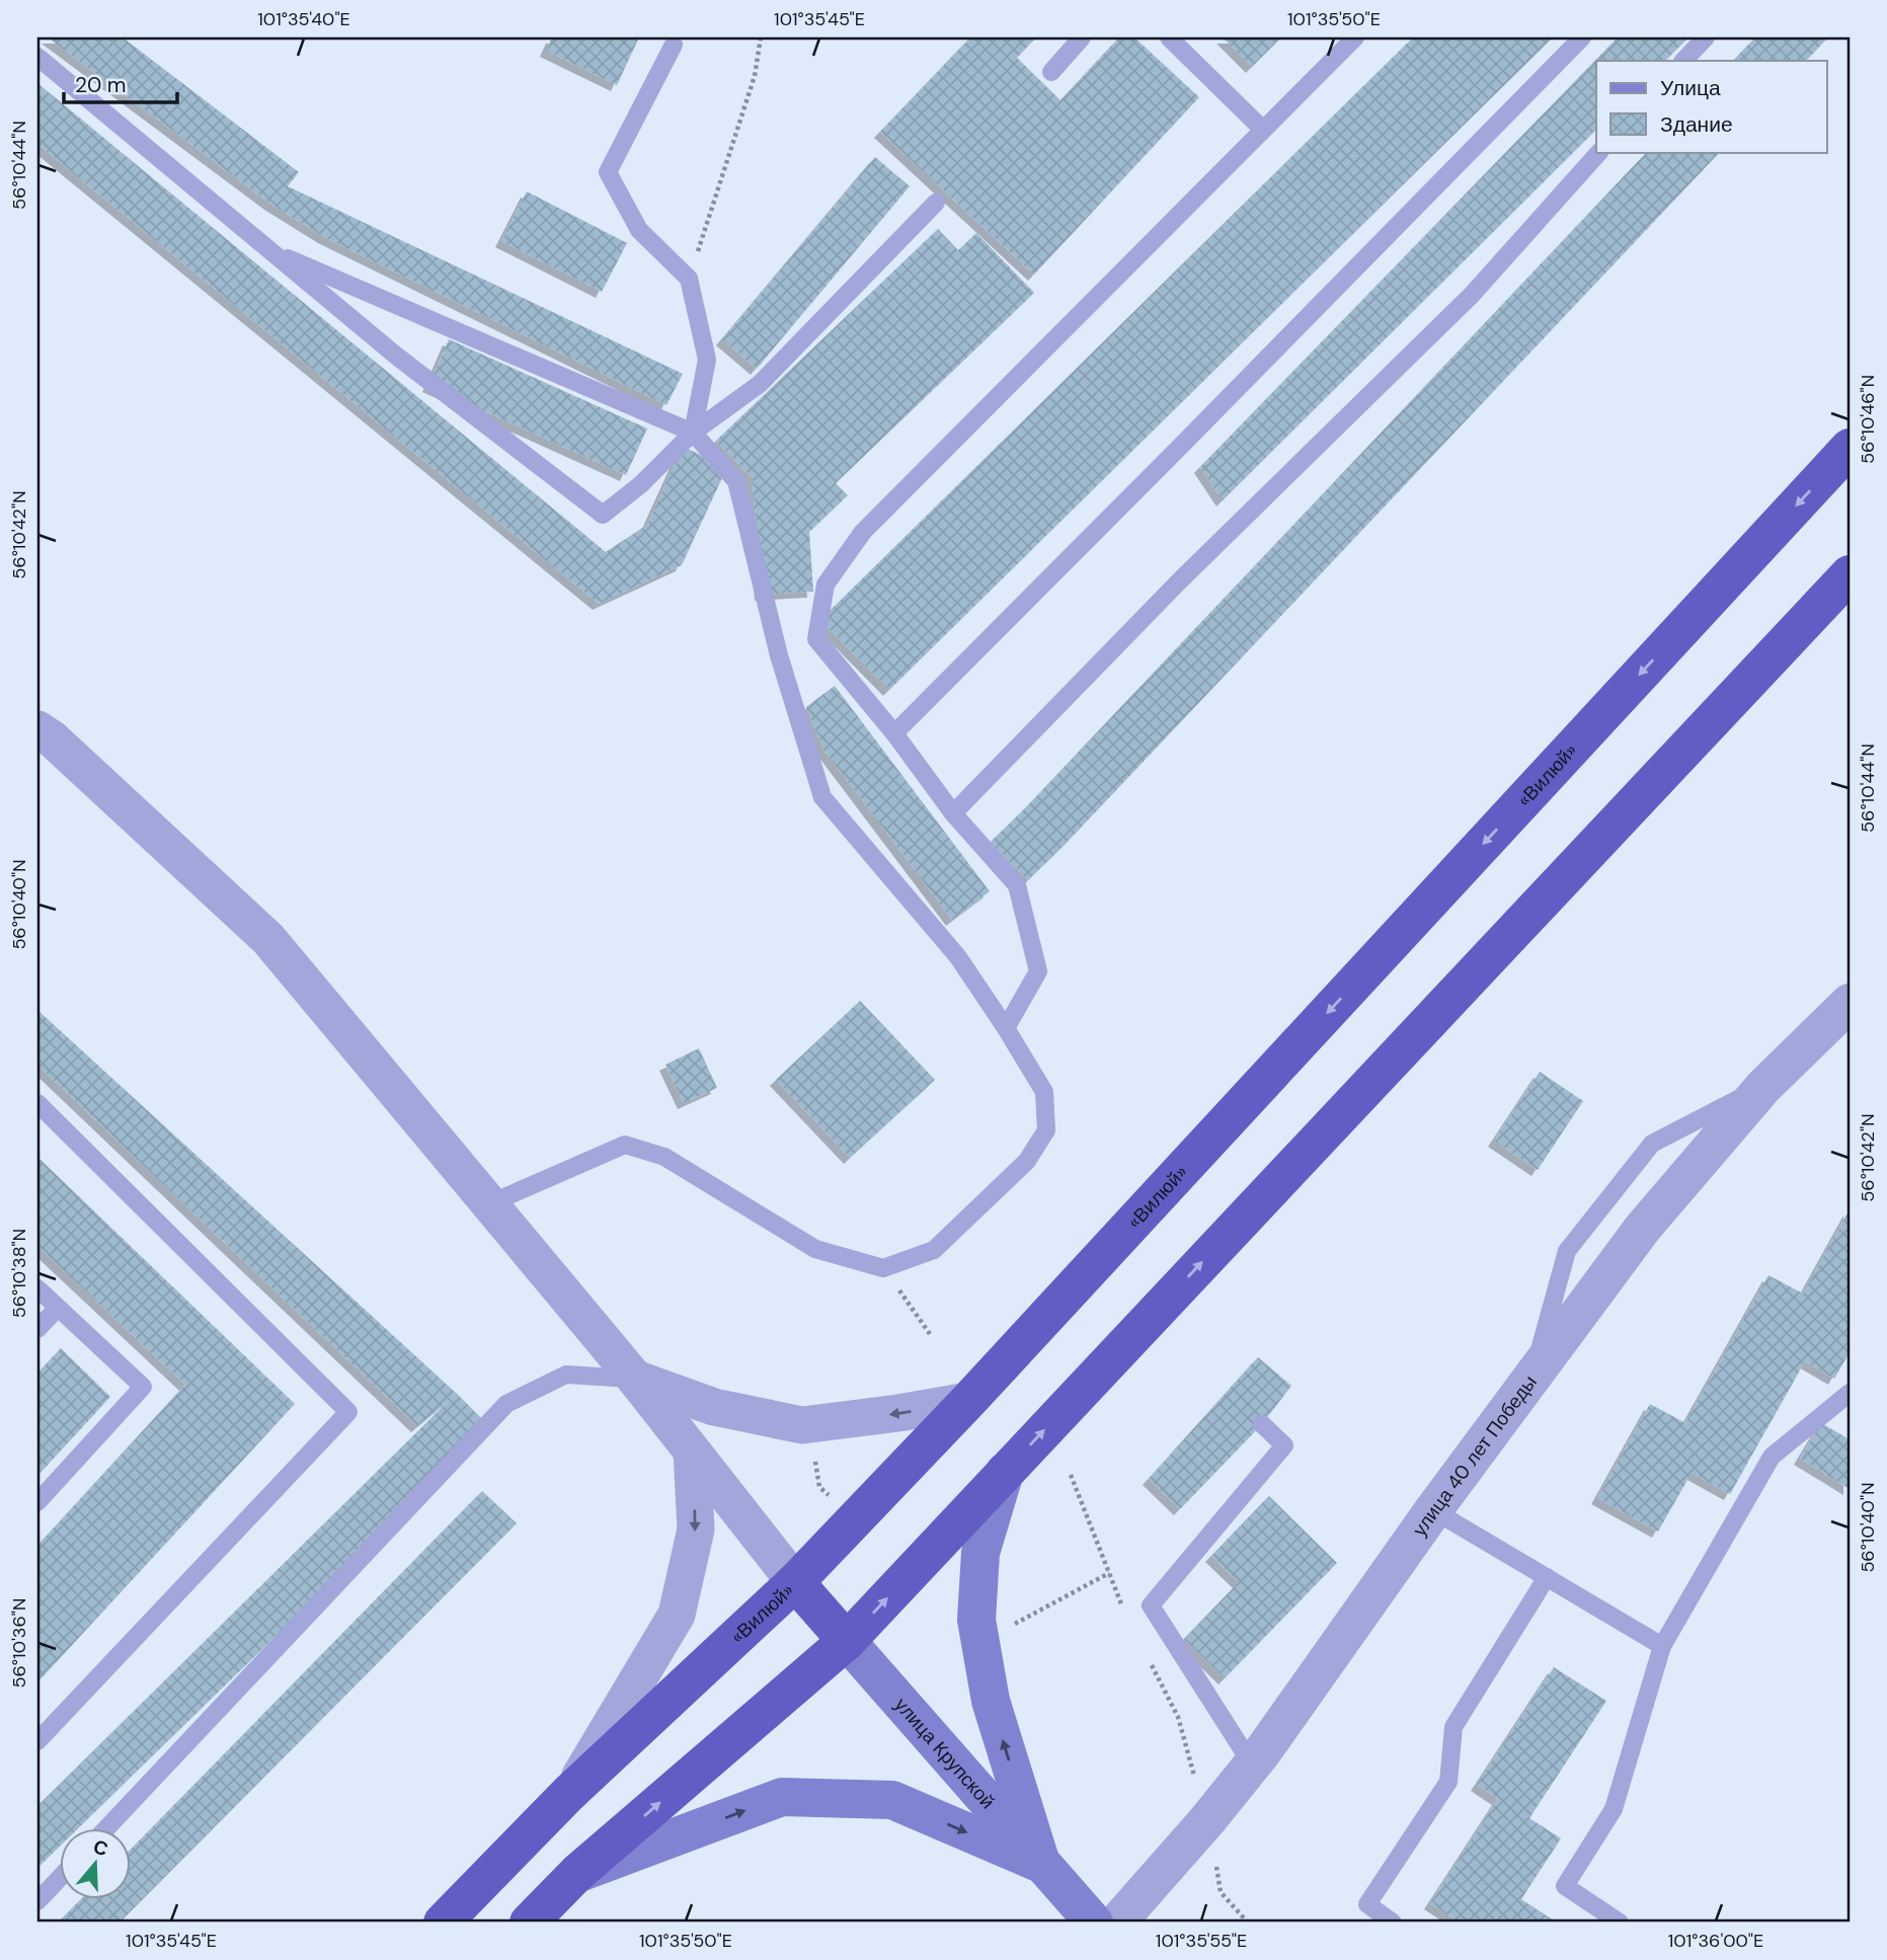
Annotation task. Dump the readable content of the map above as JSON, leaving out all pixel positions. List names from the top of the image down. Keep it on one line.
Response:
{"streets":{"highway":["«Вилюй»","улица Крупской"],"street":["улица 40 лет Победы"]},"crossings":[["«Вилюй»","улица Крупской"]],"legend":["Улица","Здание"],"scale_bar":"20 m","north":"top","coordinates":["101°35'40\"E","101°35'45\"E","101°35'50\"E","56°10'44\"N","56°10'46\"N","56°10'42\"N","56°10'40\"N","56°10'38\"N","56°10'36\"N","101°35'55\"E","101°36'00\"E"]}
